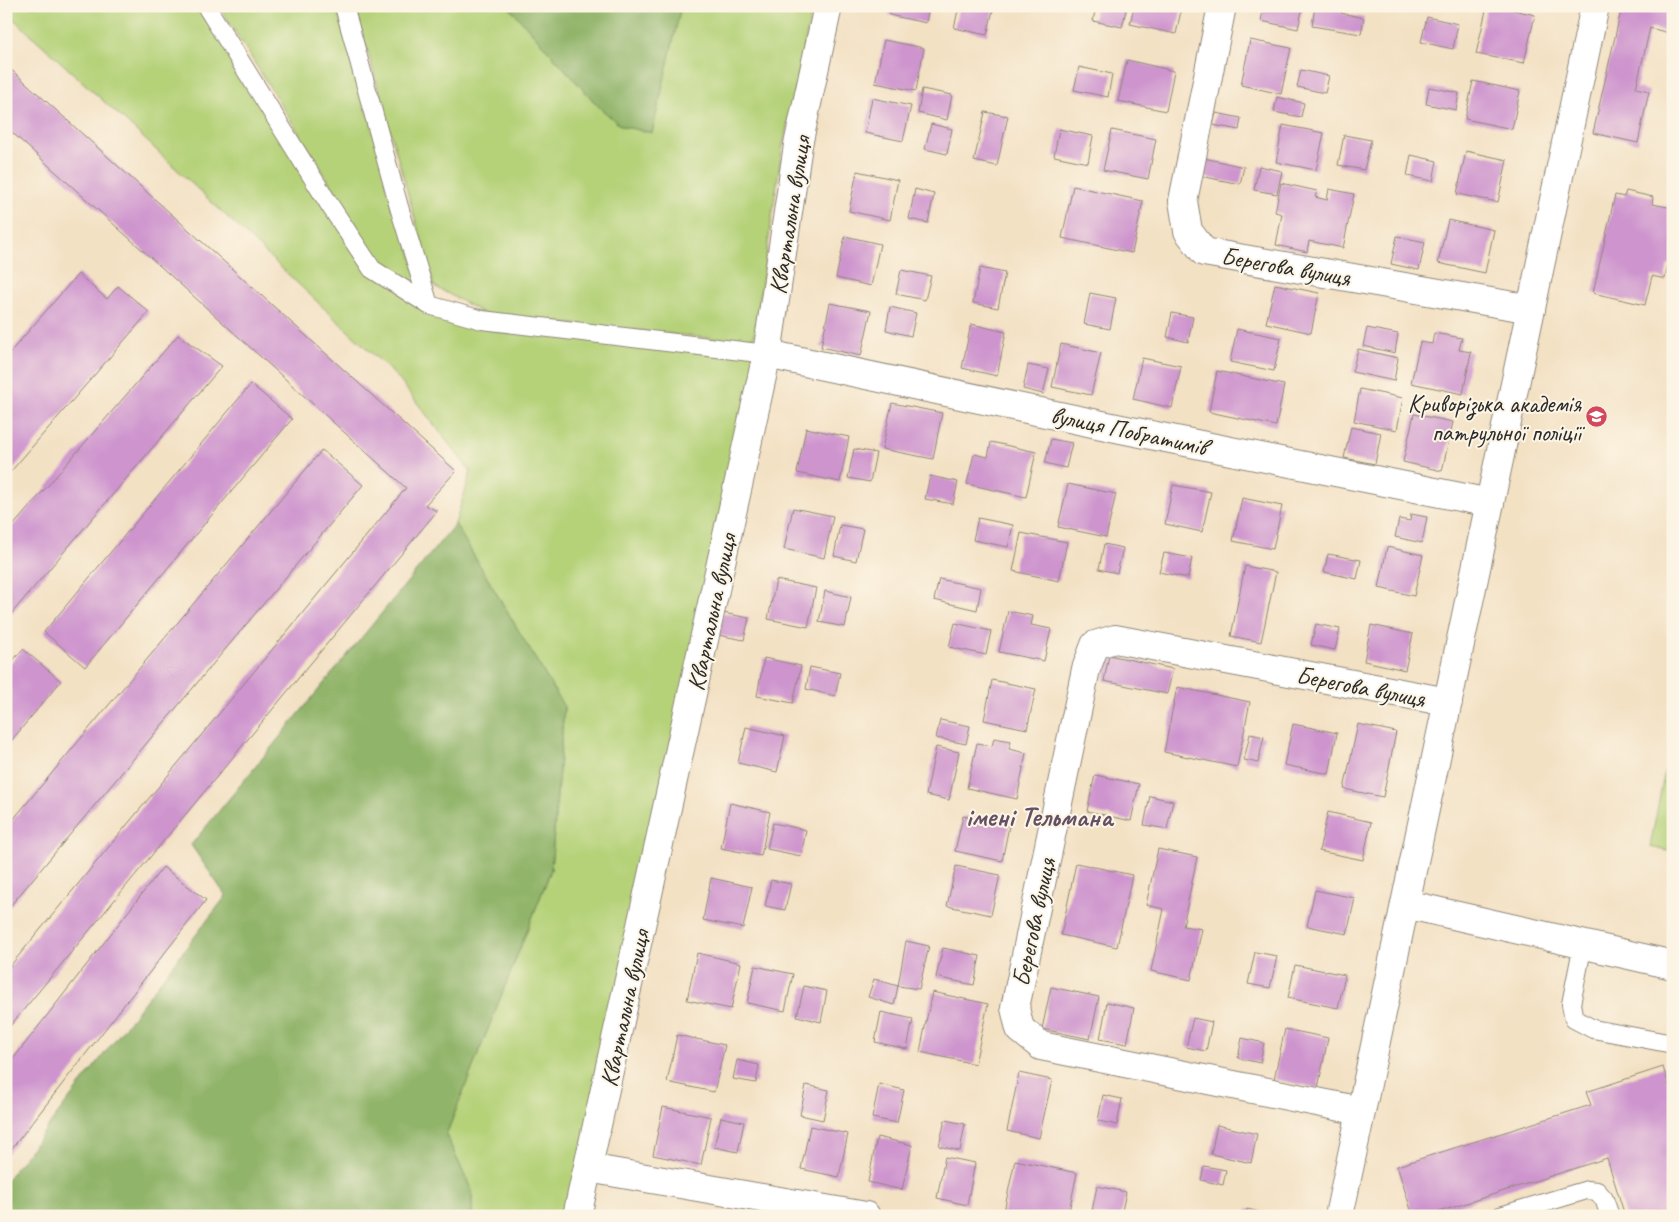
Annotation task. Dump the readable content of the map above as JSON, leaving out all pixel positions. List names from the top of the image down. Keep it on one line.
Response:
{"streets":{"street":["Квартальна вулиця","Берегова вулиця","вулиця Побратимів"]},"crossings":[["Квартальна вулиця","вулиця Побратимів"],["Берегова вулиця","вулиця Побратимів"]],"districts":["імені Тельмана"],"places":{"school or university":["Криворізька академія патрульної поліції"]}}
